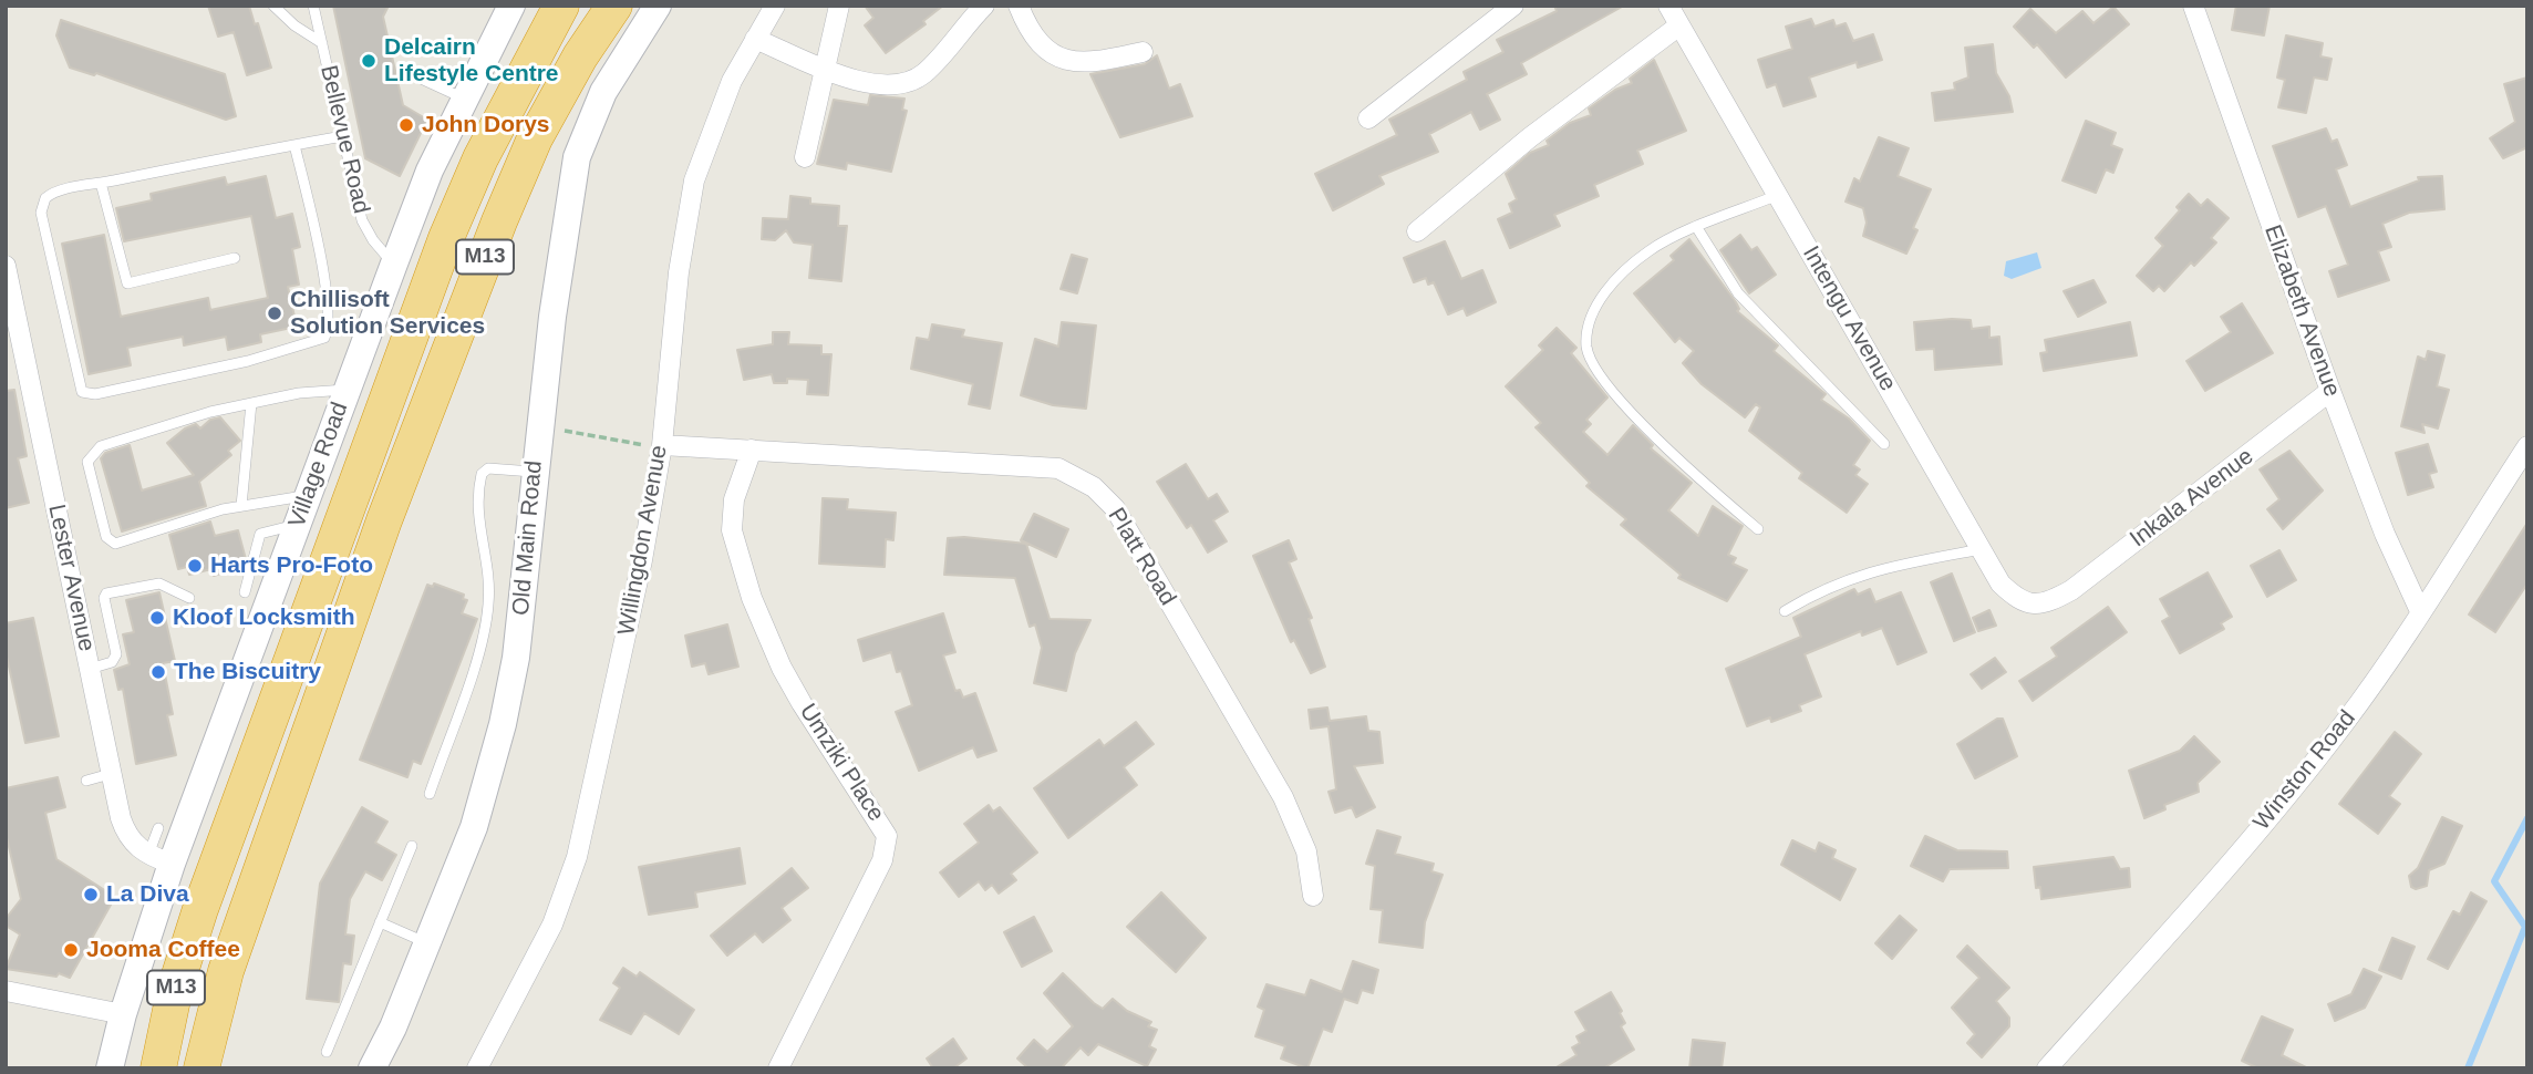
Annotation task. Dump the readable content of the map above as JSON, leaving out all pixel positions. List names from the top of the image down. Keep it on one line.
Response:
{"streets":{"highway":["M13"],"street":["Elizabeth Avenue","Intengu Avenue","Village Road","Inkala Avenue","Old Main Road","Willingdon Avenue","Platt Road","Lester Avenue","Umziki Place","Winston Road"],"lane":["Bellevue Road"]},"crossings":[["Bellevue Road","Village Road"],["Elizabeth Avenue","Inkala Avenue"],["Elizabeth Avenue","Winston Road"],["Intengu Avenue","Inkala Avenue"],["Village Road","Lester Avenue"],["Willingdon Avenue","Platt Road"],["Platt Road","Umziki Place"]],"places":["Delcairn Lifestyle Centre","John Dorys","Chillisoft Solution Services","Harts Pro-Foto","Kloof Locksmith","The Biscuitry","La Diva","Jooma Coffee"]}
